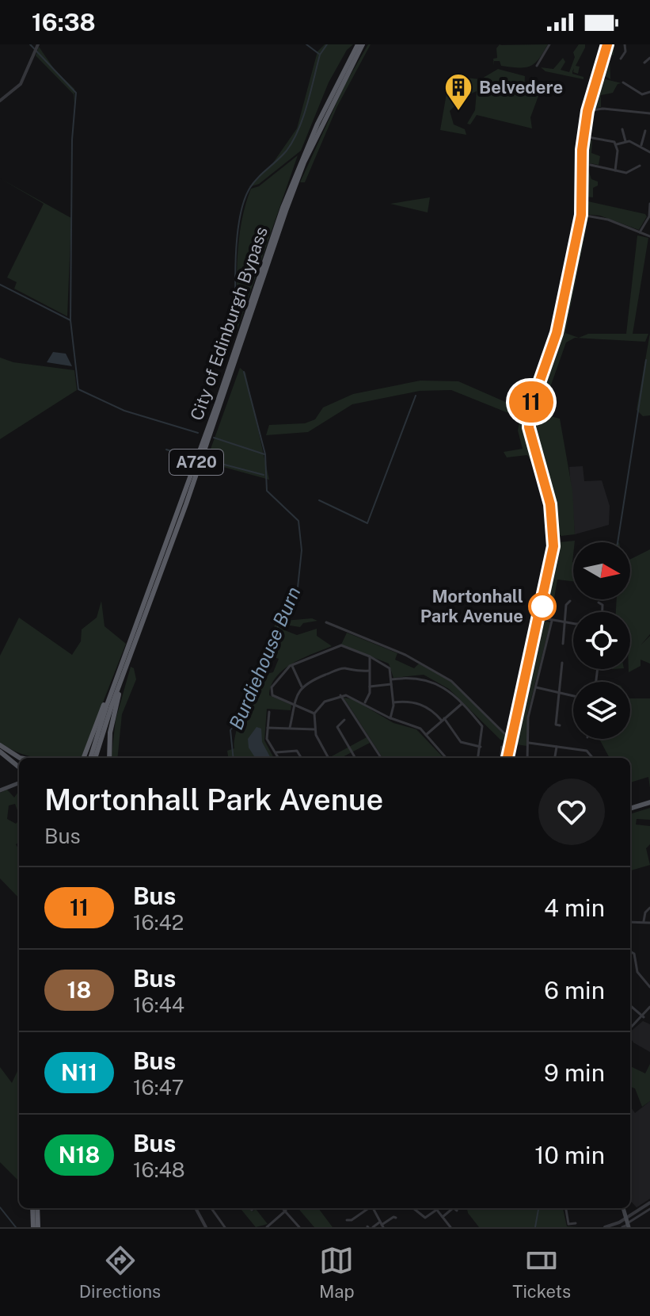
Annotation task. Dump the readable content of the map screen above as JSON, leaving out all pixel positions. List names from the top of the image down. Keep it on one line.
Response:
{"streets":{"highway":["City of Edinburgh Bypass","A720"]},"water":["Burdiehouse Burn"],"places":{"building":["Belvedere"],"other":["Mortonhall Park Avenue"]},"lines":["bus line 11"],"north":"right","page":{"status":"16:38","on_map":"11","heading":["Mortonhall Park Avenue","Bus"],"list":[{"mark":"11","name":"Bus","note":"16:42","value":"4 min"},{"mark":"18","name":"Bus","note":"16:44","value":"6 min"},{"mark":"N11","name":"Bus","note":"16:47","value":"9 min"},{"mark":"N18","name":"Bus","note":"16:48","value":"10 min"}],"tabs":["Directions","Map","Tickets"]}}
